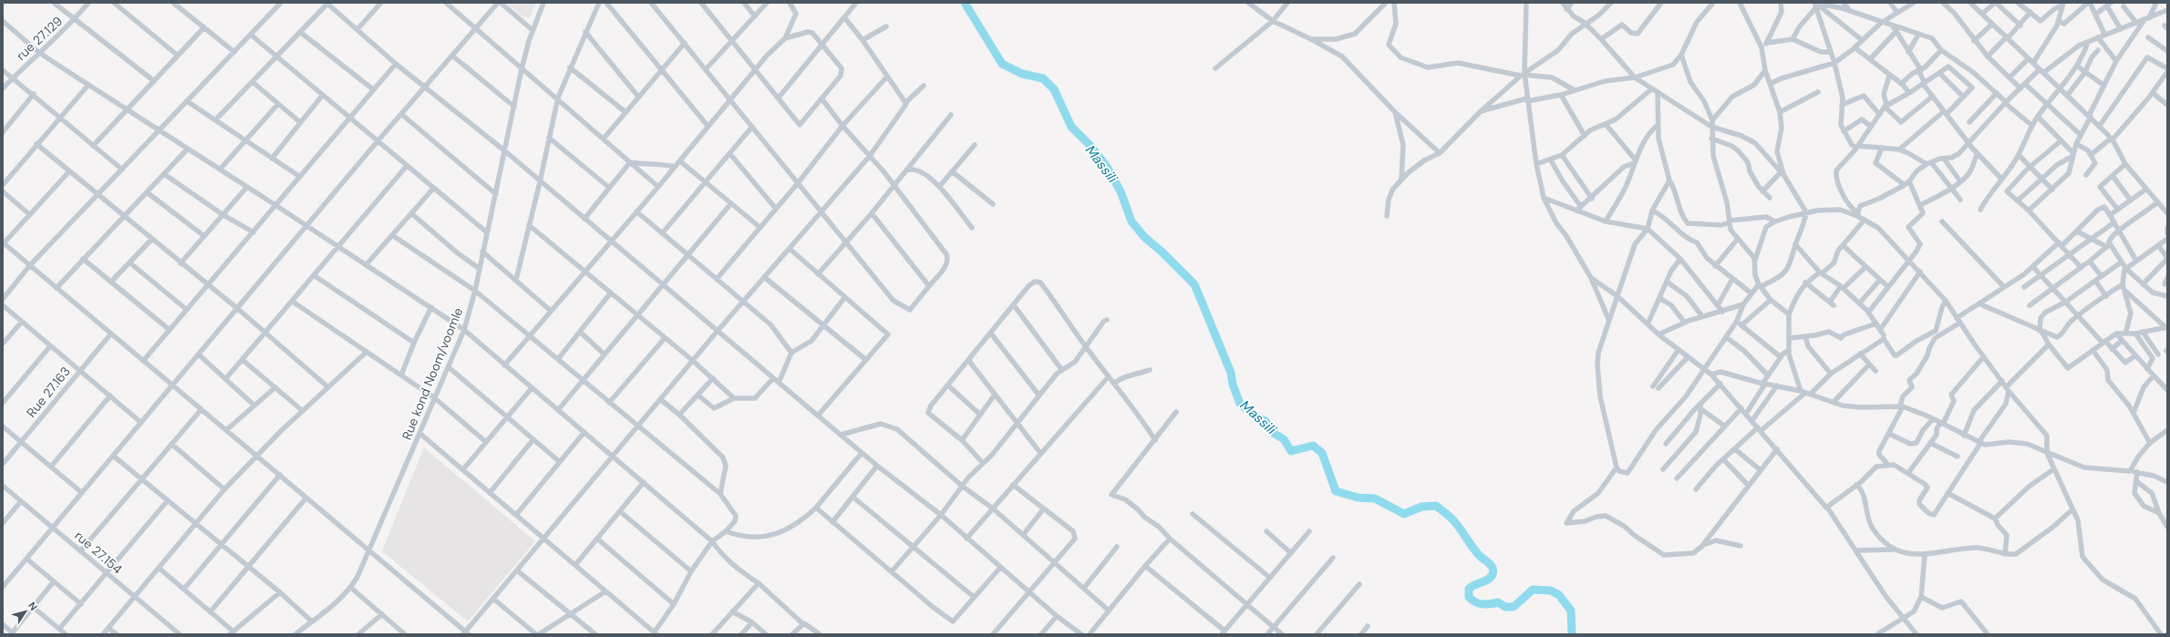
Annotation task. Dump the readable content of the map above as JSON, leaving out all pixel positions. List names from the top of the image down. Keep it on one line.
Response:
{"streets":{"street":["rue 27.129","Rue kond Noom/voomle","Rue 27.163","rue 27.154"]},"water":["Massili"],"north":"top right"}
